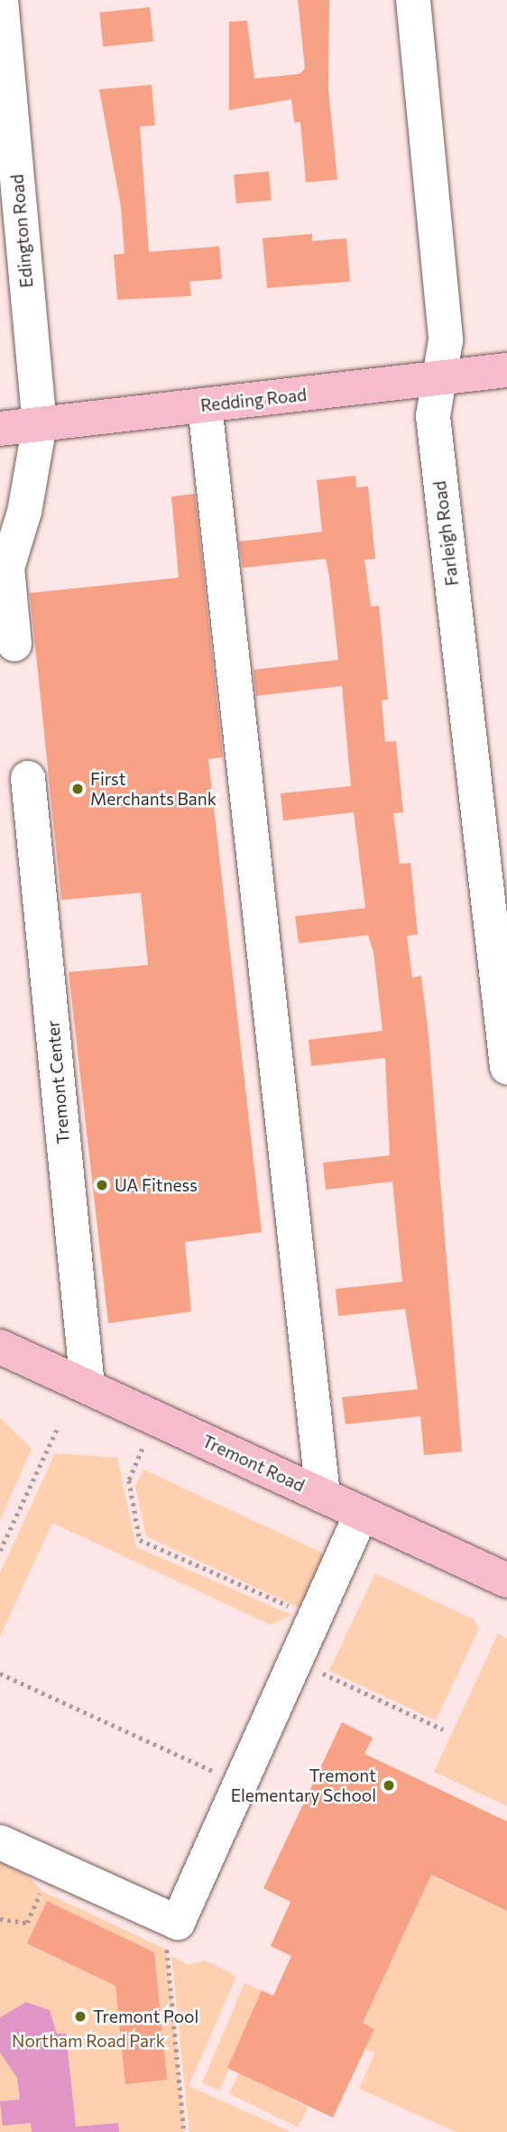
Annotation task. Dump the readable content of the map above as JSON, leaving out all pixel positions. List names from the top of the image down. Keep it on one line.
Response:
{"streets":{"main road":["Redding Road","Tremont Road"],"street":["Edington Road","Farleigh Road","Tremont Center"]},"crossings":[["Edington Road","Redding Road"],["Redding Road","Farleigh Road"],["Tremont Center","Tremont Road"]],"parks":["Northam Road Park"],"places":["First Merchants Bank","UA Fitness","Tremont Elementary School","Tremont Pool"]}
